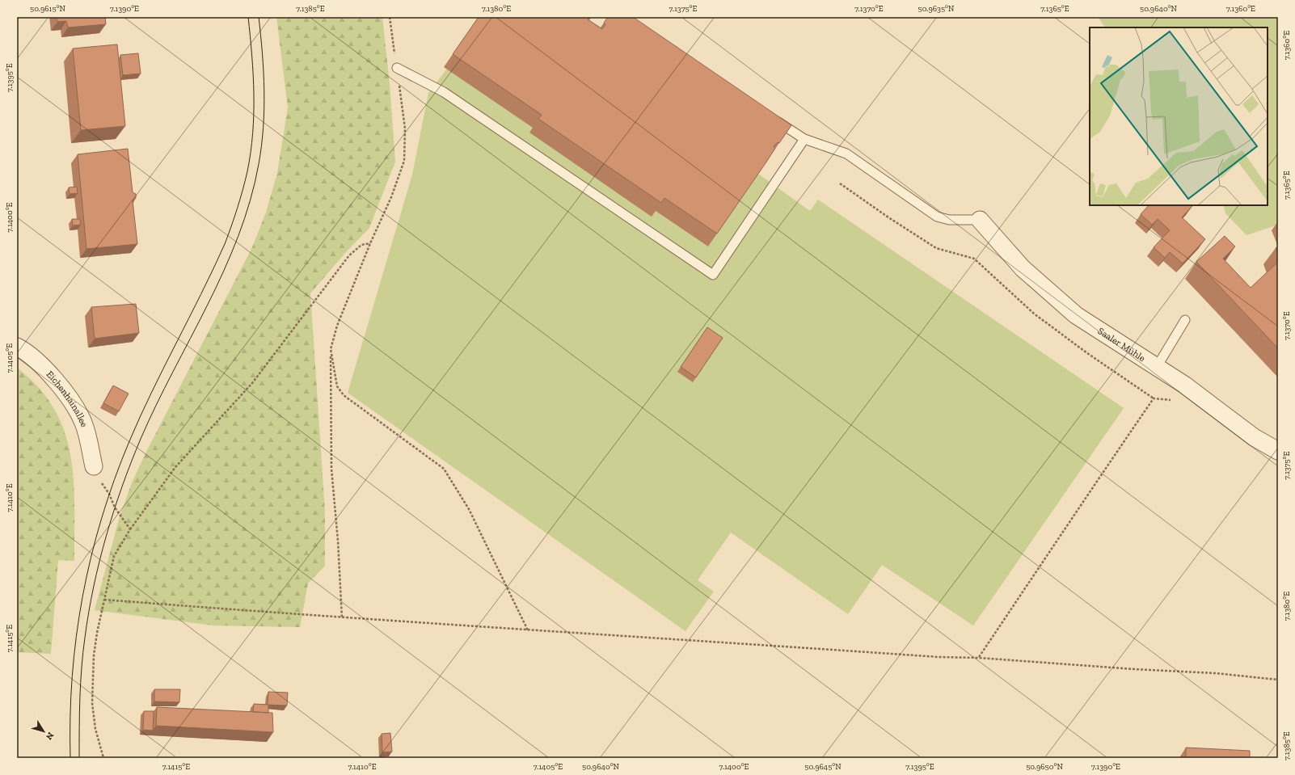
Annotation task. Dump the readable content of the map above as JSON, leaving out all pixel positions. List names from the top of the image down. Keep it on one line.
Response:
{"streets":{"street":["Saaler Mühle","Eichenhainallee"]},"north":"bottom right","coordinates":["50.9615°N","7.1390°E","7.1385°E","7.1380°E","7.1375°E","7.1370°E","50.9635°N","7.1365°E","50.9640°N","7.1360°E","7.1395°E","7.1400°E","7.1405°E","7.1410°E","7.1415°E","50.9645°N","50.9650°N"]}
